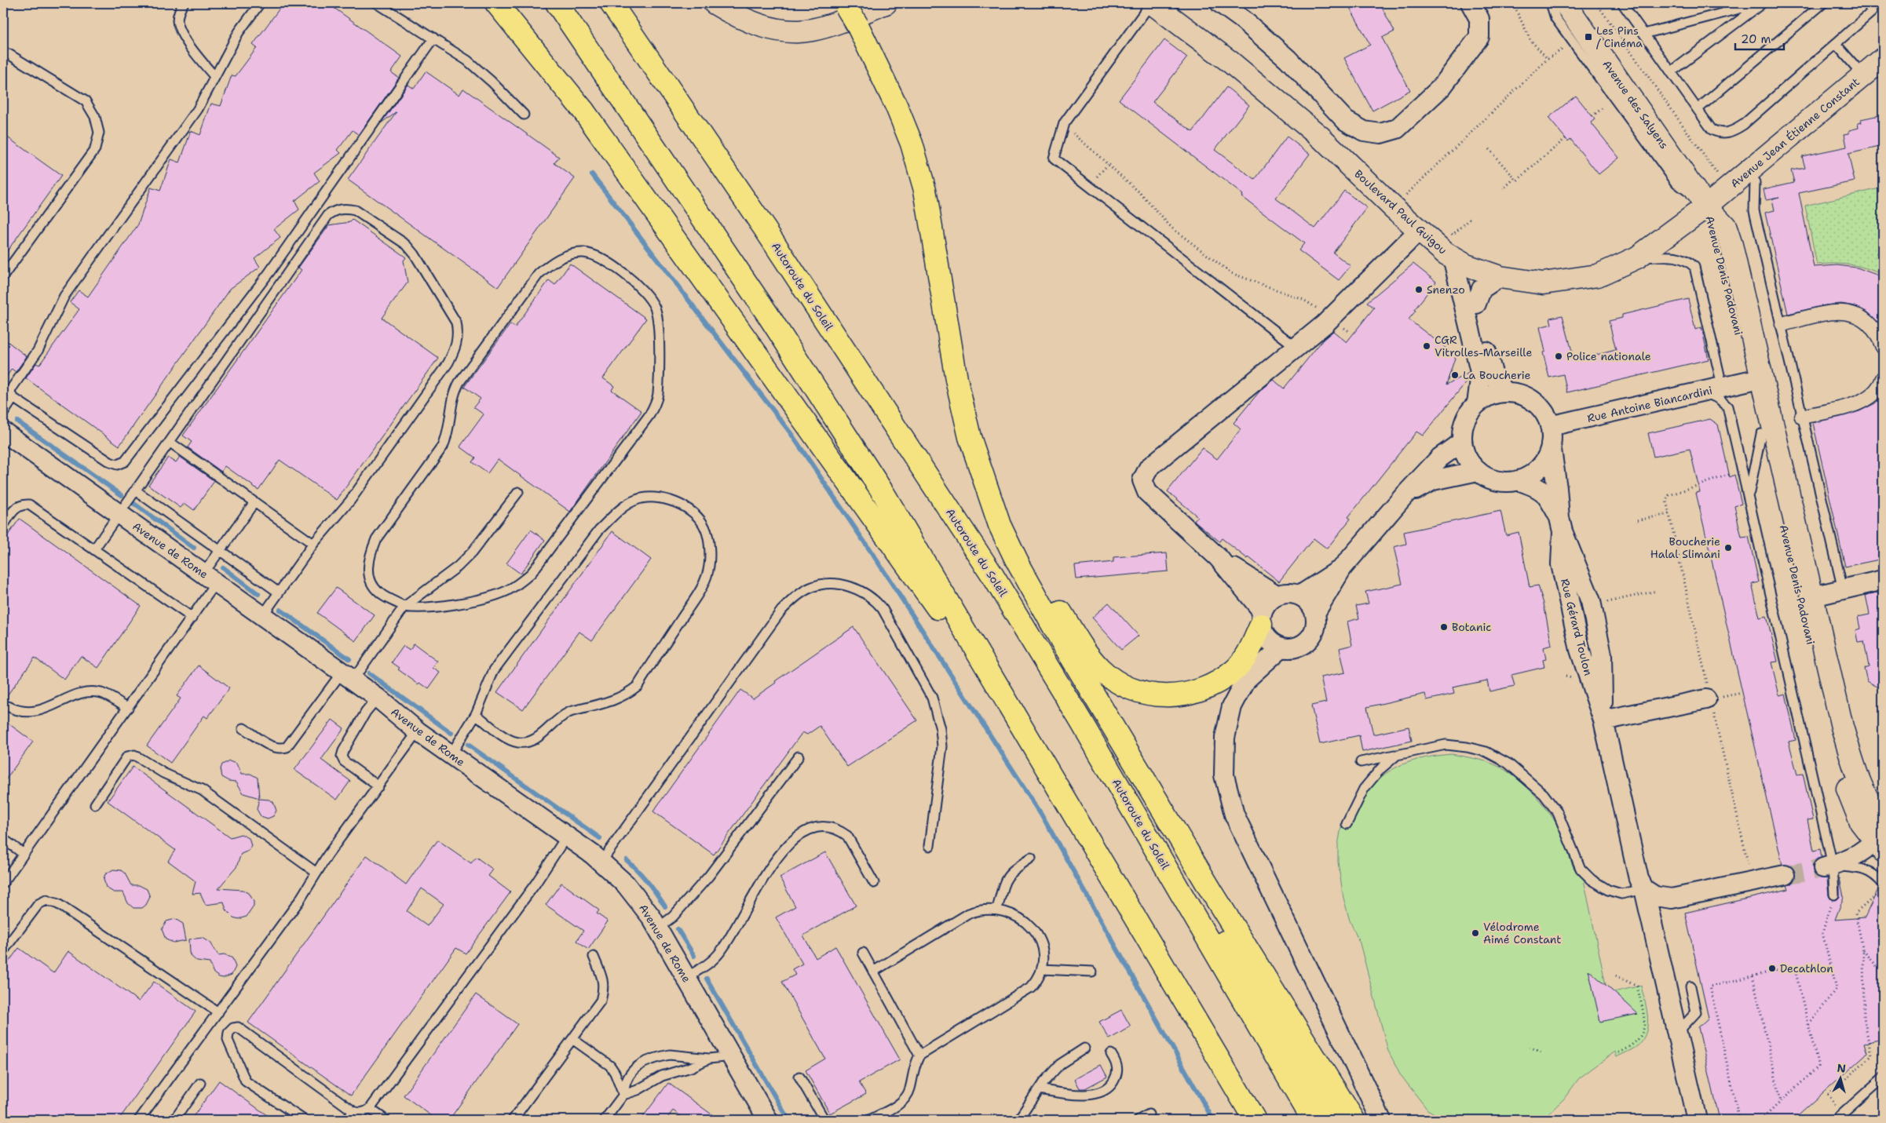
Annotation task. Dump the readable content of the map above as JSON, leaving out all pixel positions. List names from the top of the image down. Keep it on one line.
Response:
{"streets":{"main road":["Avenue des Salyens","Avenue Jean Étienne Constant","Boulevard Paul Guigou","Avenue Denis Padovani","Autoroute du Soleil"],"street":["Rue Antoine Biancardini","Avenue de Rome","Rue Gérard Toulon"]},"crossings":[["Avenue des Salyens","Avenue Jean Étienne Constant"],["Avenue des Salyens","Boulevard Paul Guigou"],["Avenue des Salyens","Avenue Denis Padovani"],["Avenue Jean Étienne Constant","Boulevard Paul Guigou"],["Avenue Jean Étienne Constant","Avenue Denis Padovani"],["Boulevard Paul Guigou","Avenue Denis Padovani"],["Avenue Denis Padovani","Rue Antoine Biancardini"],["Rue Antoine Biancardini","Rue Gérard Toulon"]],"places":{"transit":["Les Pins / Cinéma"],"other":["Snenzo","CGR Vitrolles-Marseille","Police nationale","La Boucherie","Boucherie Halal Slimani","Botanic","Vélodrome Aimé Constant","Decathlon"]},"scale_bar":"20 m","north":"top"}
